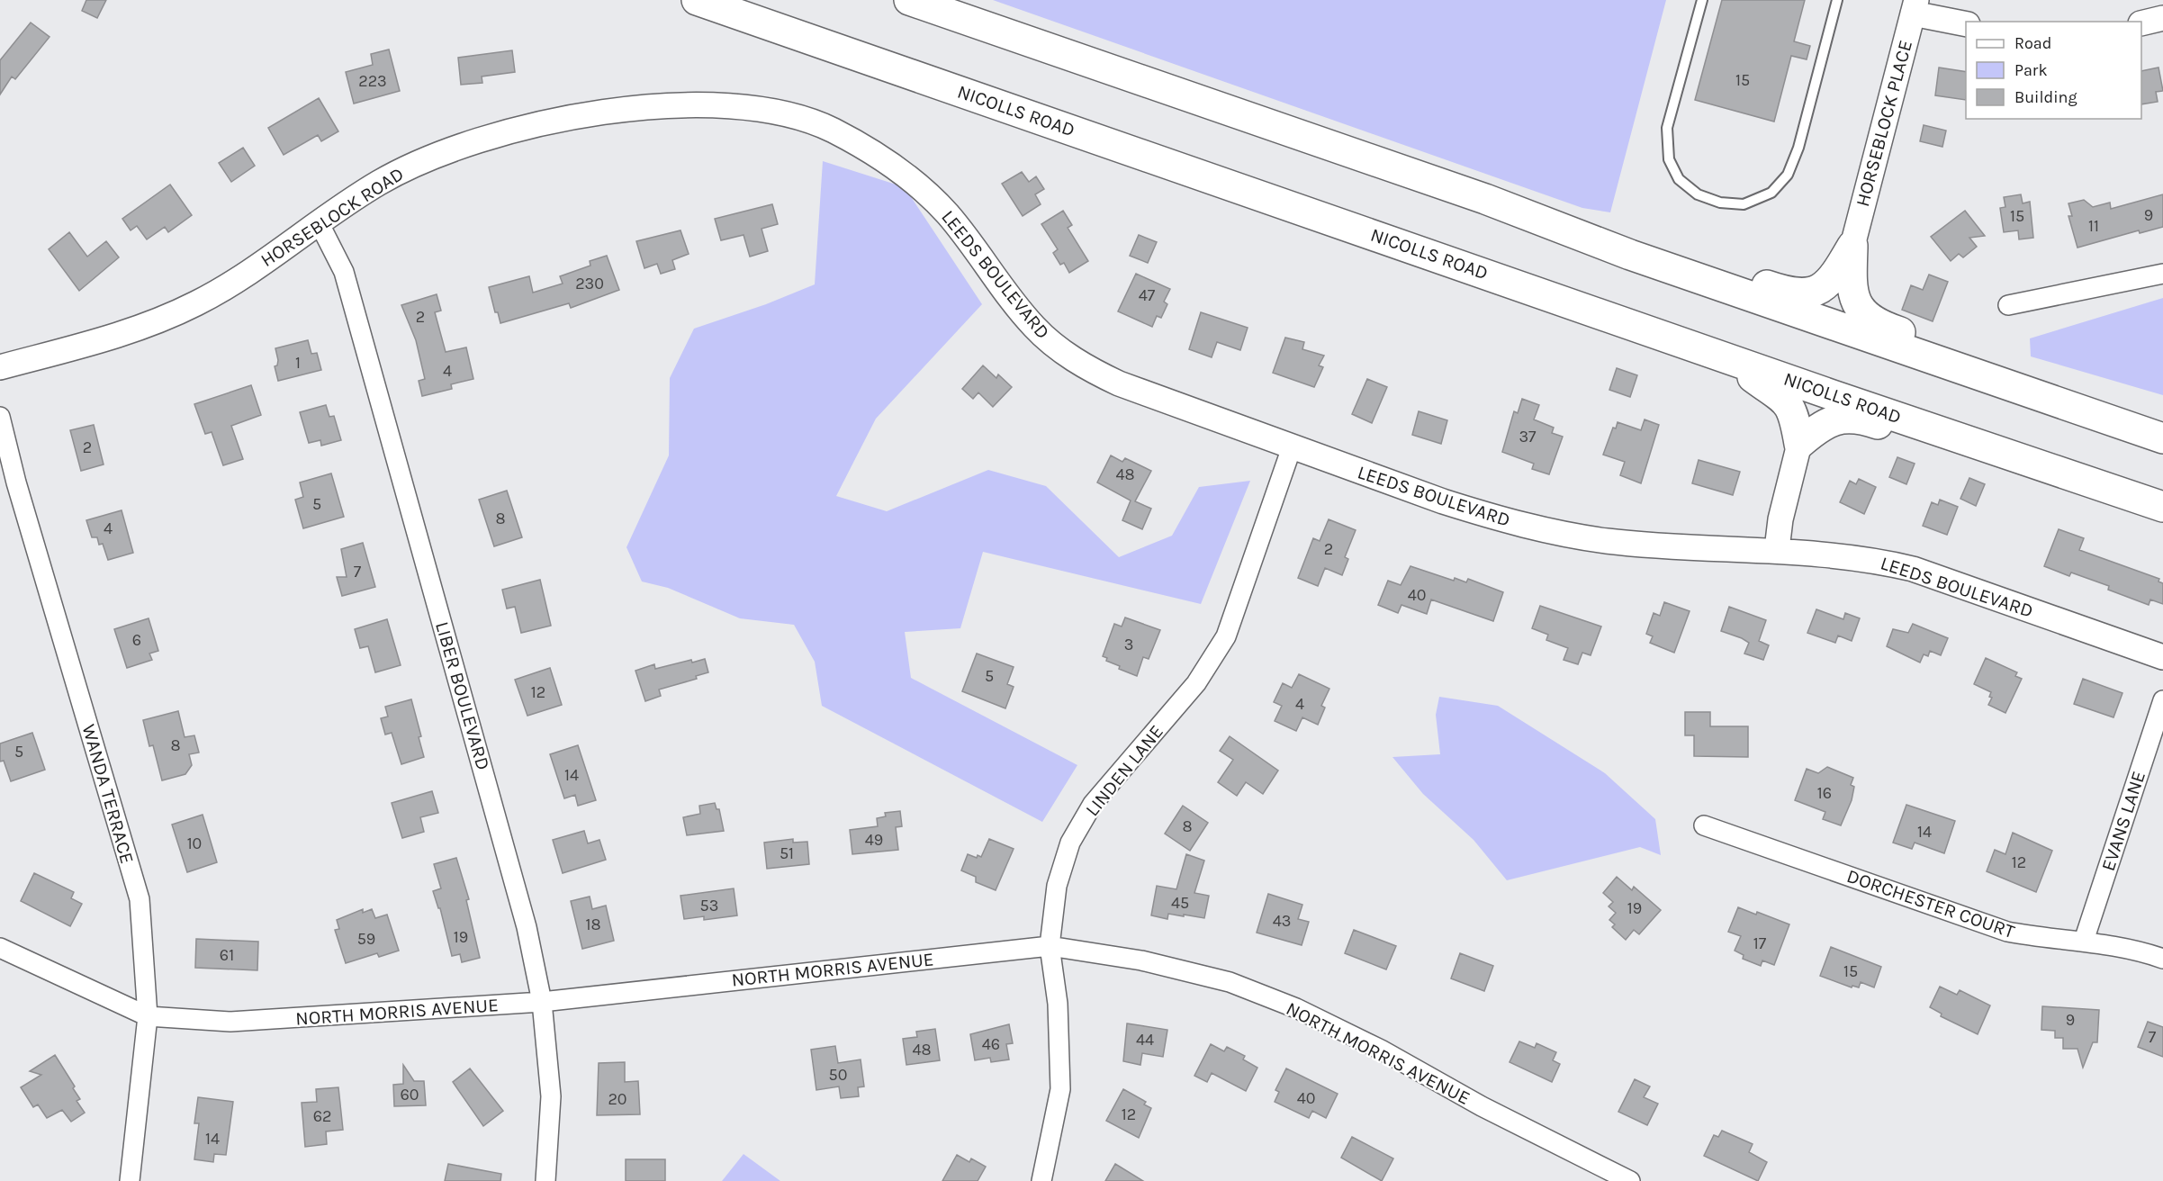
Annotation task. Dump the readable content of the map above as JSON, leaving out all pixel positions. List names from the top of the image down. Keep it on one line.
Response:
{"streets":{"highway":["NICOLLS ROAD"],"street":["HORSEBLOCK PLACE","HORSEBLOCK ROAD","LEEDS BOULEVARD","LIBER BOULEVARD","LINDEN LANE","WANDA TERRACE","EVANS LANE","DORCHESTER COURT","NORTH MORRIS AVENUE"]},"crossings":[["HORSEBLOCK ROAD","LEEDS BOULEVARD"],["HORSEBLOCK ROAD","LIBER BOULEVARD"],["LEEDS BOULEVARD","LINDEN LANE"],["LIBER BOULEVARD","NORTH MORRIS AVENUE"],["LINDEN LANE","NORTH MORRIS AVENUE"],["WANDA TERRACE","NORTH MORRIS AVENUE"],["EVANS LANE","DORCHESTER COURT"]],"house_numbers":["15","223","9","15","11","230","47","2","1","4","37","2","48","5","8","4","2","7","40","6","3","5","12","4","8","5","14","16","8","14","49","10","51","12","45","53","19","43","18","19","59","17","61","15","9","7","44","46","48","50","60","40","20","12","62","14"],"legend":["Road","Park","Building"]}
